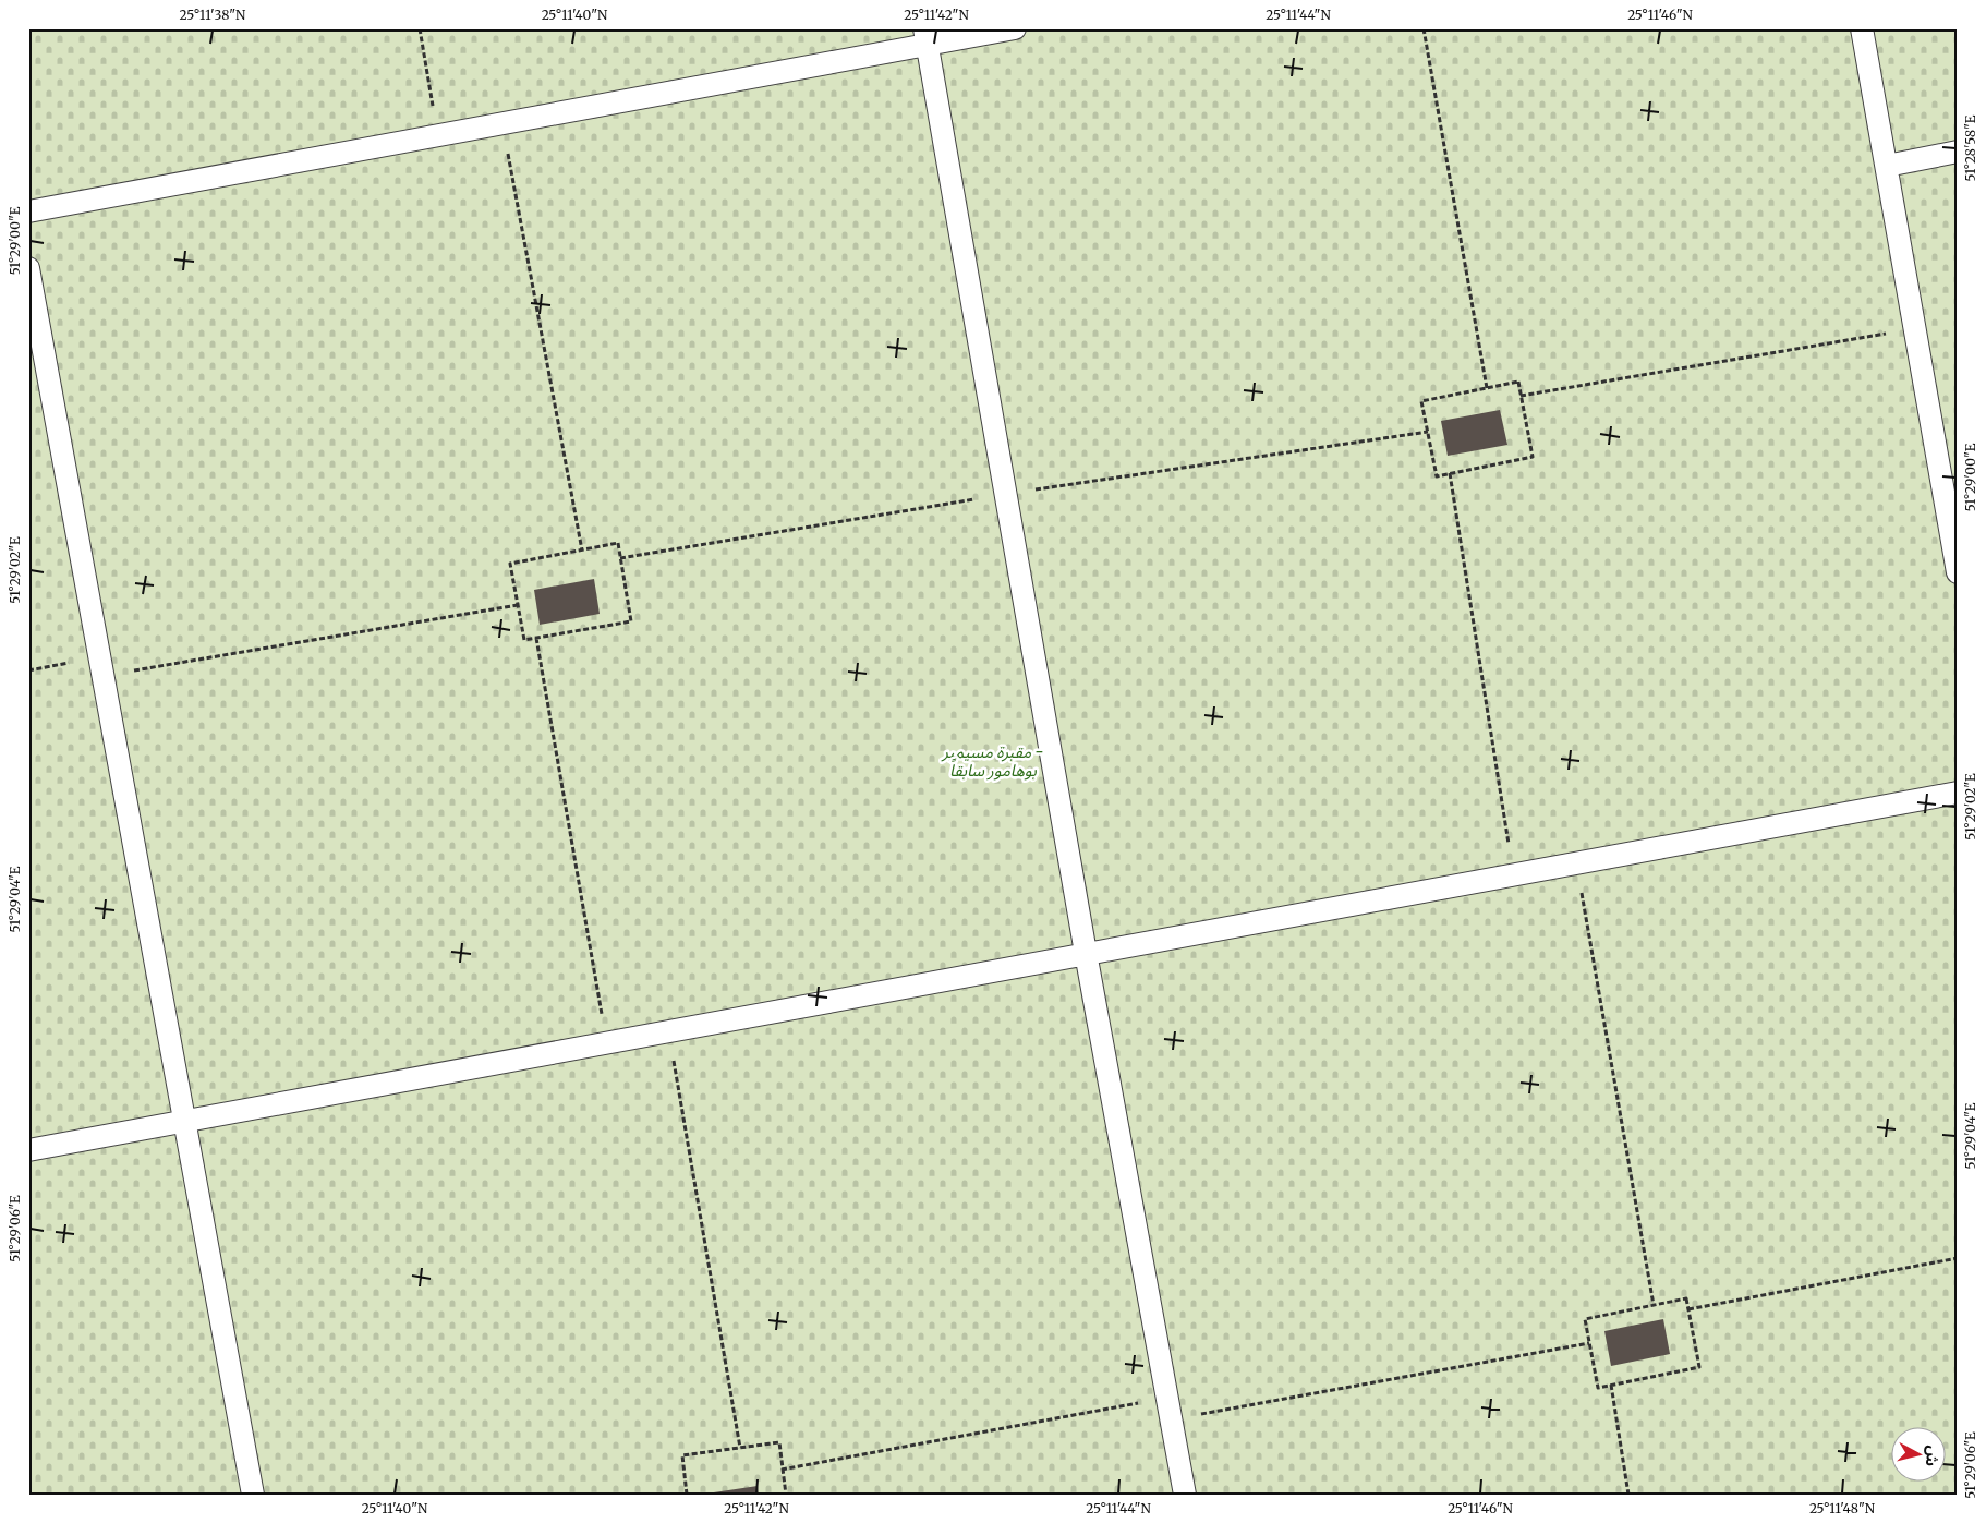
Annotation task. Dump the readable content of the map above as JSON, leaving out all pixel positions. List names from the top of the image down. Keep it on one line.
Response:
{"parks":["مقبرة مسيمير - بوهامور سابقاً"],"north":"right","coordinates":["25°11'38\"N","25°11'40\"N","25°11'42\"N","25°11'44\"N","25°11'46\"N","51°28'58\"E","51°29'00\"E","51°29'02\"E","51°29'04\"E","51°29'06\"E","25°11'48\"N"]}
